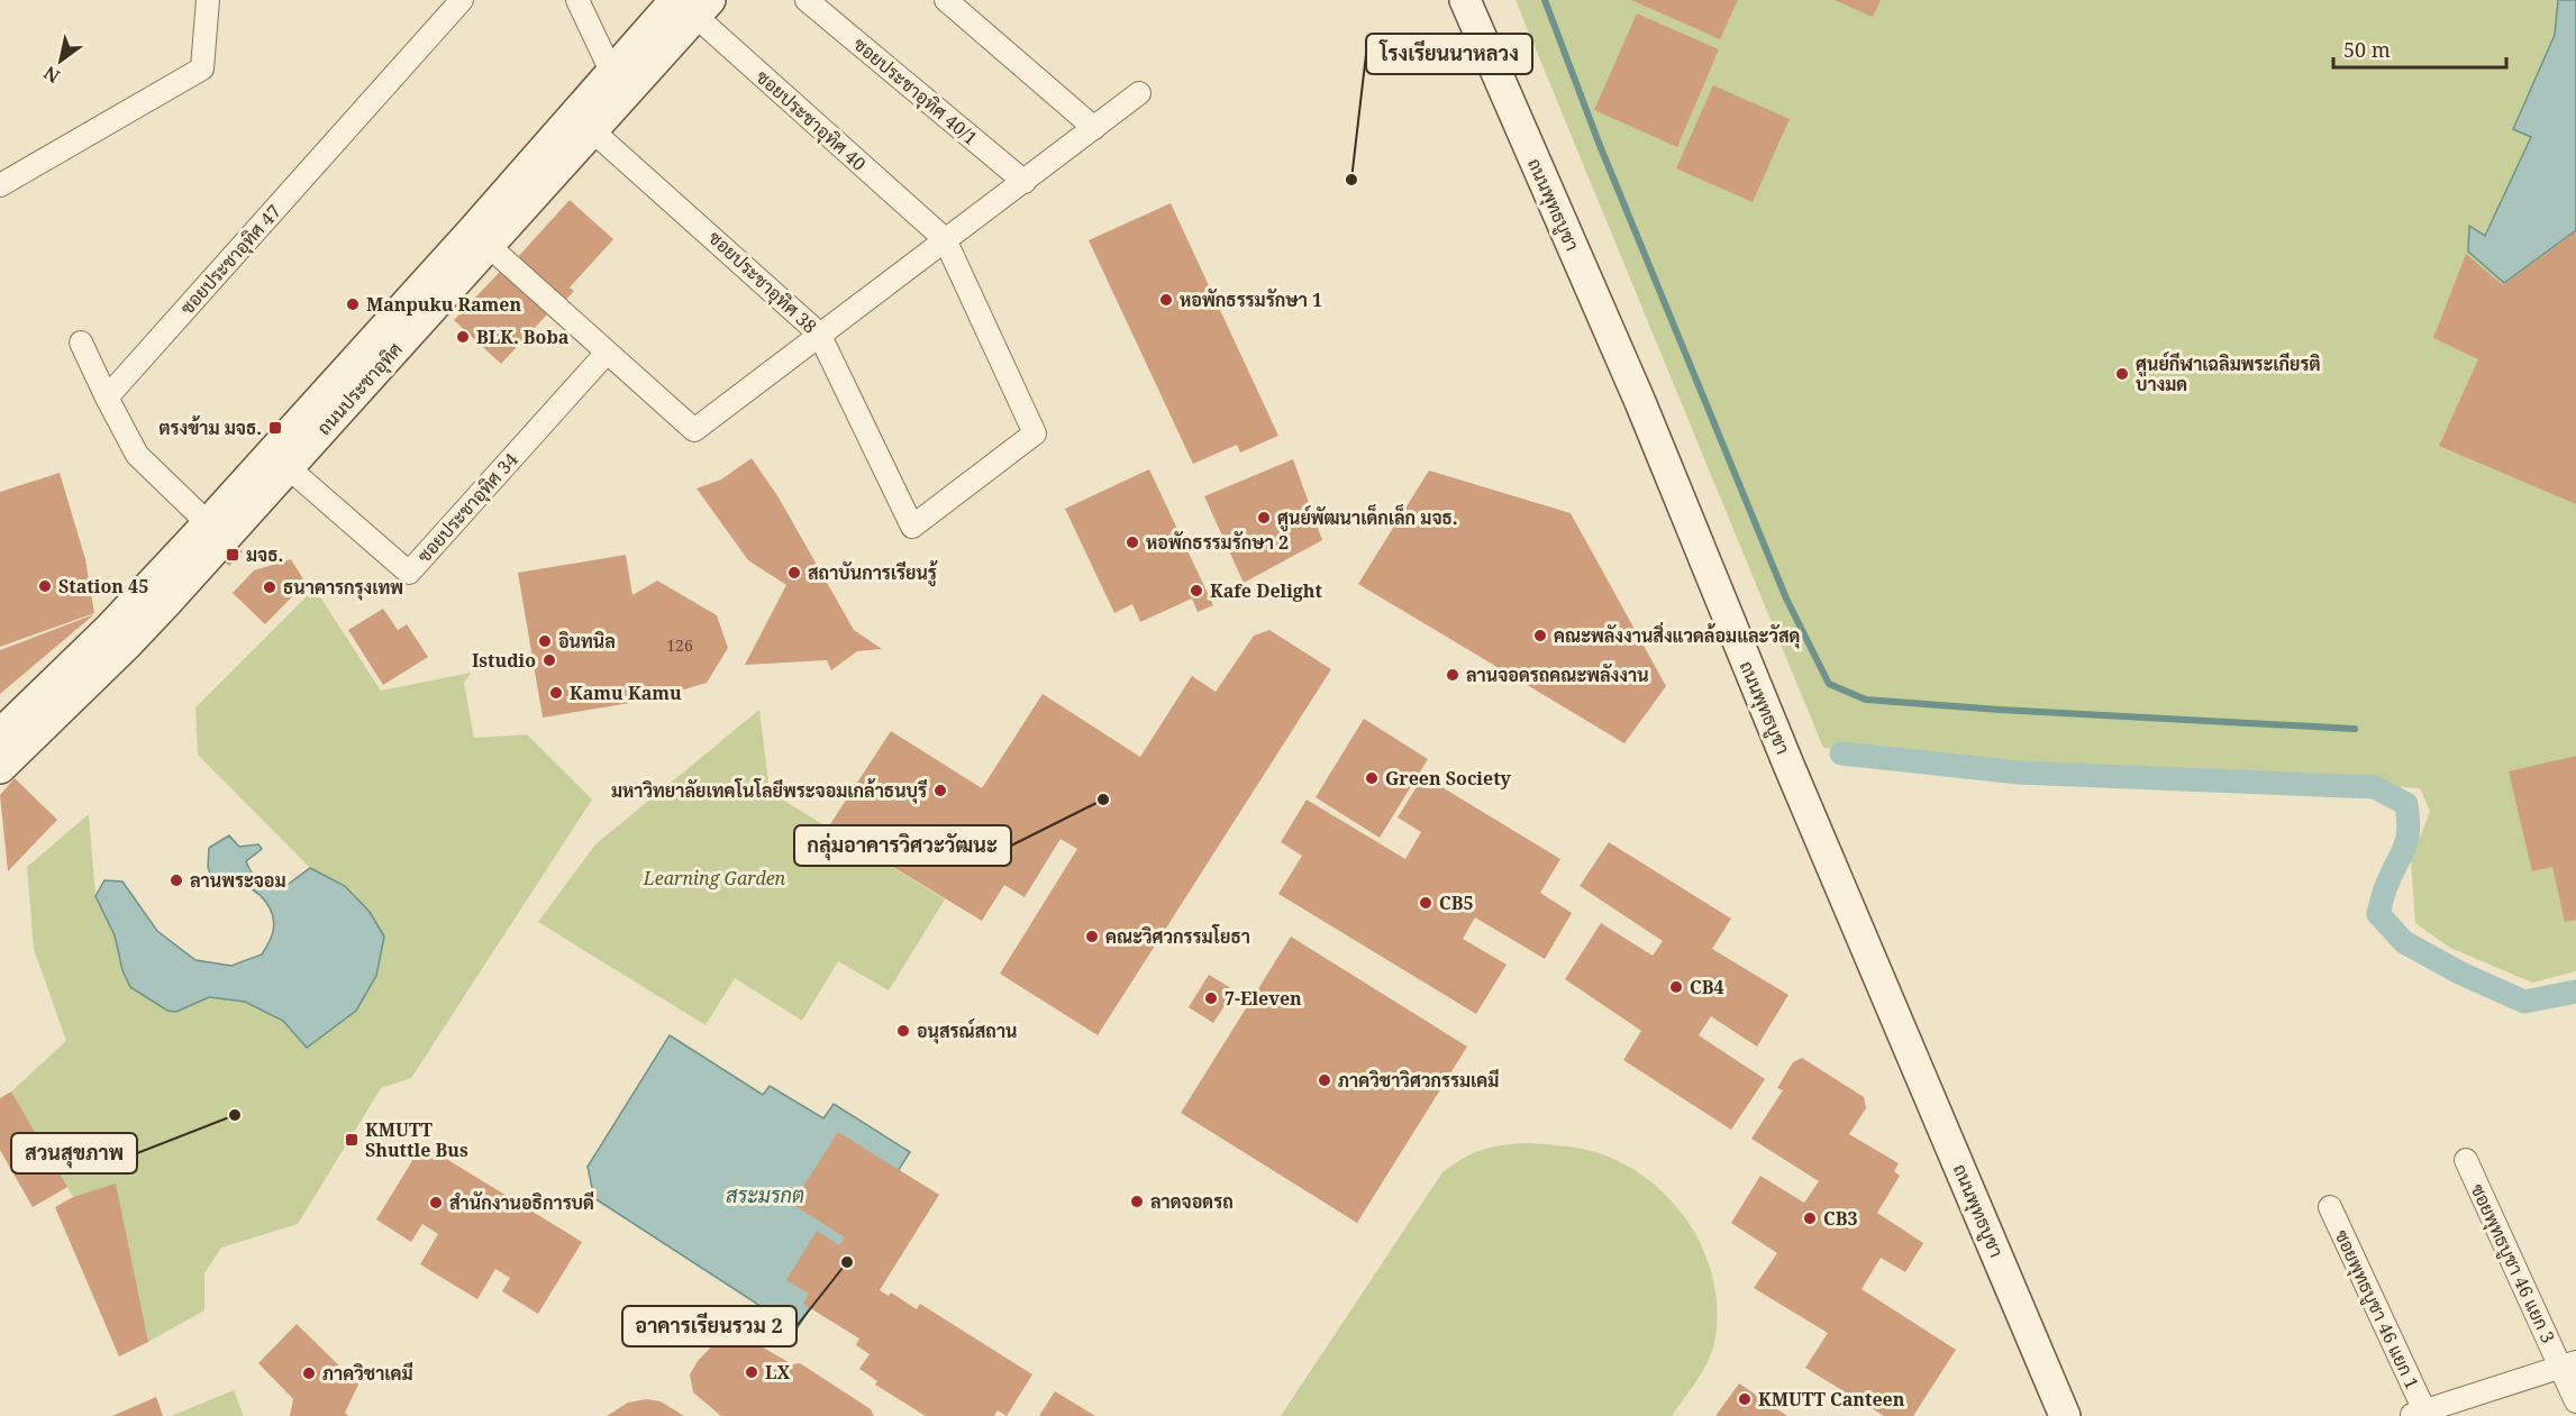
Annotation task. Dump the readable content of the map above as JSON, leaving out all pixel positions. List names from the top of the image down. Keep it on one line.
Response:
{"streets":{"main road":["ถนนพุทธบูชา","ถนนประชาอุทิศ"],"street":["ซอยประชาอุทิศ 40/1","ซอยประชาอุทิศ 40","ซอยประชาอุทิศ 47","ซอยประชาอุทิศ 38","ซอยประชาอุทิศ 34","ซอยพุทธบูชา 46 แยก 3","ซอยพุทธบูชา 46 แยก 1"]},"crossings":[["ซอยประชาอุทิศ 40","ซอยประชาอุทิศ 38"],["ซอยประชาอุทิศ 40","ถนนประชาอุทิศ"],["ซอยประชาอุทิศ 38","ถนนประชาอุทิศ"],["ถนนประชาอุทิศ","ซอยประชาอุทิศ 34"]],"water":["สระมรกต"],"parks":["Learning Garden"],"places":{"other":["โรงเรียนนาหลวง","หอพักธรรมรักษา 1","Manpuku Ramen","BLK. Boba","ศูนย์กีฬาเฉลิมพระเกียรติ บางมด","ศูนย์พัฒนาเด็กเล็ก มจธ.","หอพักธรรมรักษา 2","สถาบันการเรียนรู้","Station 45","ธนาคารกรุงเทพ","Kafe Delight","คณะพลังงานสิ่งแวดล้อมและวัสดุ","อินทนิล","Istudio","ลานจอดรถคณะพลังงาน","Kamu Kamu","Green Society","มหาวิทยาลัยเทคโนโลยีพระจอมเกล้าธนบุรี","กลุ่มอาคารวิศวะวัฒนะ","ลานพระจอม","CB5","คณะวิศวกรรมโยธา","CB4","7-Eleven","อนุสรณ์สถาน","ภาควิชาวิศวกรรมเคมี","สวนสุขภาพ","ลาดจอดรถ","สำนักงานอธิการบดี","CB3","อาคารเรียนรวม 2","LX","ภาควิชาเคมี","KMUTT Canteen"],"transit":["ตรงข้าม มจธ.","มจธ.","KMUTT Shuttle Bus"]},"house_numbers":["126"],"scale_bar":"50 m","north":"bottom left"}
